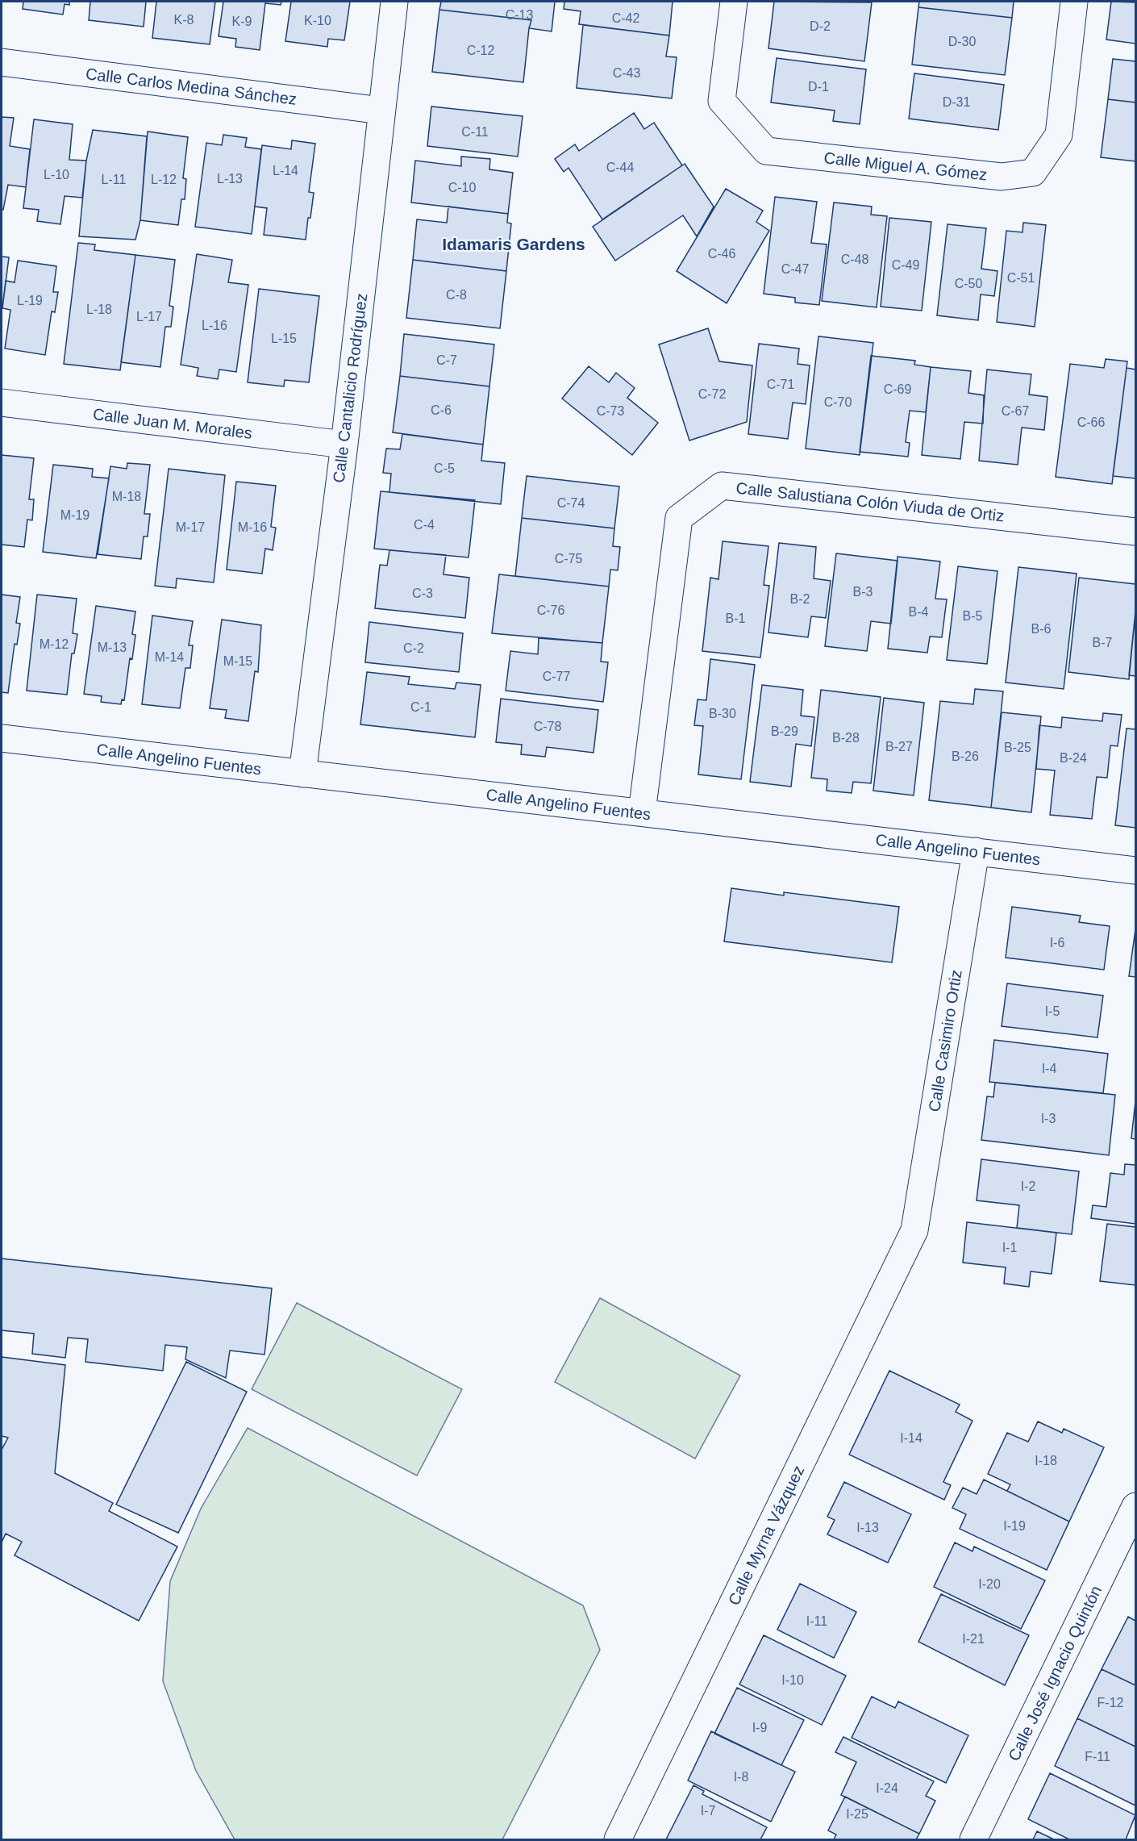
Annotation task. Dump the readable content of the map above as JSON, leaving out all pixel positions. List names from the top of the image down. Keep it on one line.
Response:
{"streets":{"street":["Calle Carlos Medina Sánchez","Calle Miguel A. Gómez","Calle Cantalicio Rodríguez","Calle Juan M. Morales","Calle Salustiana Colón Viuda de Ortiz","Calle Angelino Fuentes","Calle Casimiro Ortiz","Calle Myrna Vázquez","Calle José Ignacio Quintón"]},"crossings":[["Calle Carlos Medina Sánchez","Calle Cantalicio Rodríguez"],["Calle Cantalicio Rodríguez","Calle Juan M. Morales"],["Calle Cantalicio Rodríguez","Calle Angelino Fuentes"],["Calle Salustiana Colón Viuda de Ortiz","Calle Angelino Fuentes"],["Calle Angelino Fuentes","Calle Casimiro Ortiz"],["Calle Casimiro Ortiz","Calle Myrna Vázquez"]],"districts":["Idamaris Gardens"],"house_numbers":["C-13","C-42","K-8","K-10","K-9","D-2","D-30","C-12","C-43","D-1","D-31","C-11","C-44","L-14","L-10","L-13","L-11","L-12","C-10","C-46","C-48","C-49","C-47","C-51","C-50","C-8","L-19","L-18","L-17","L-16","L-15","C-7","C-71","C-69","C-72","C-70","C-6","C-73","C-67","C-66","C-5","M-18","C-74","M-19","C-4","M-17","M-16","C-75","B-3","C-3","B-2","C-76","B-4","B-5","B-1","B-6","B-7","M-12","M-13","C-2","M-14","M-15","C-77","C-1","B-30","C-78","B-29","B-28","B-27","B-25","B-26","B-24","I-6","I-5","I-4","I-3","I-2","I-1","I-14","I-18","I-19","I-13","I-20","I-11","I-21","I-10","F-12","I-9","F-11","I-8","I-24","I-7","I-25"]}
